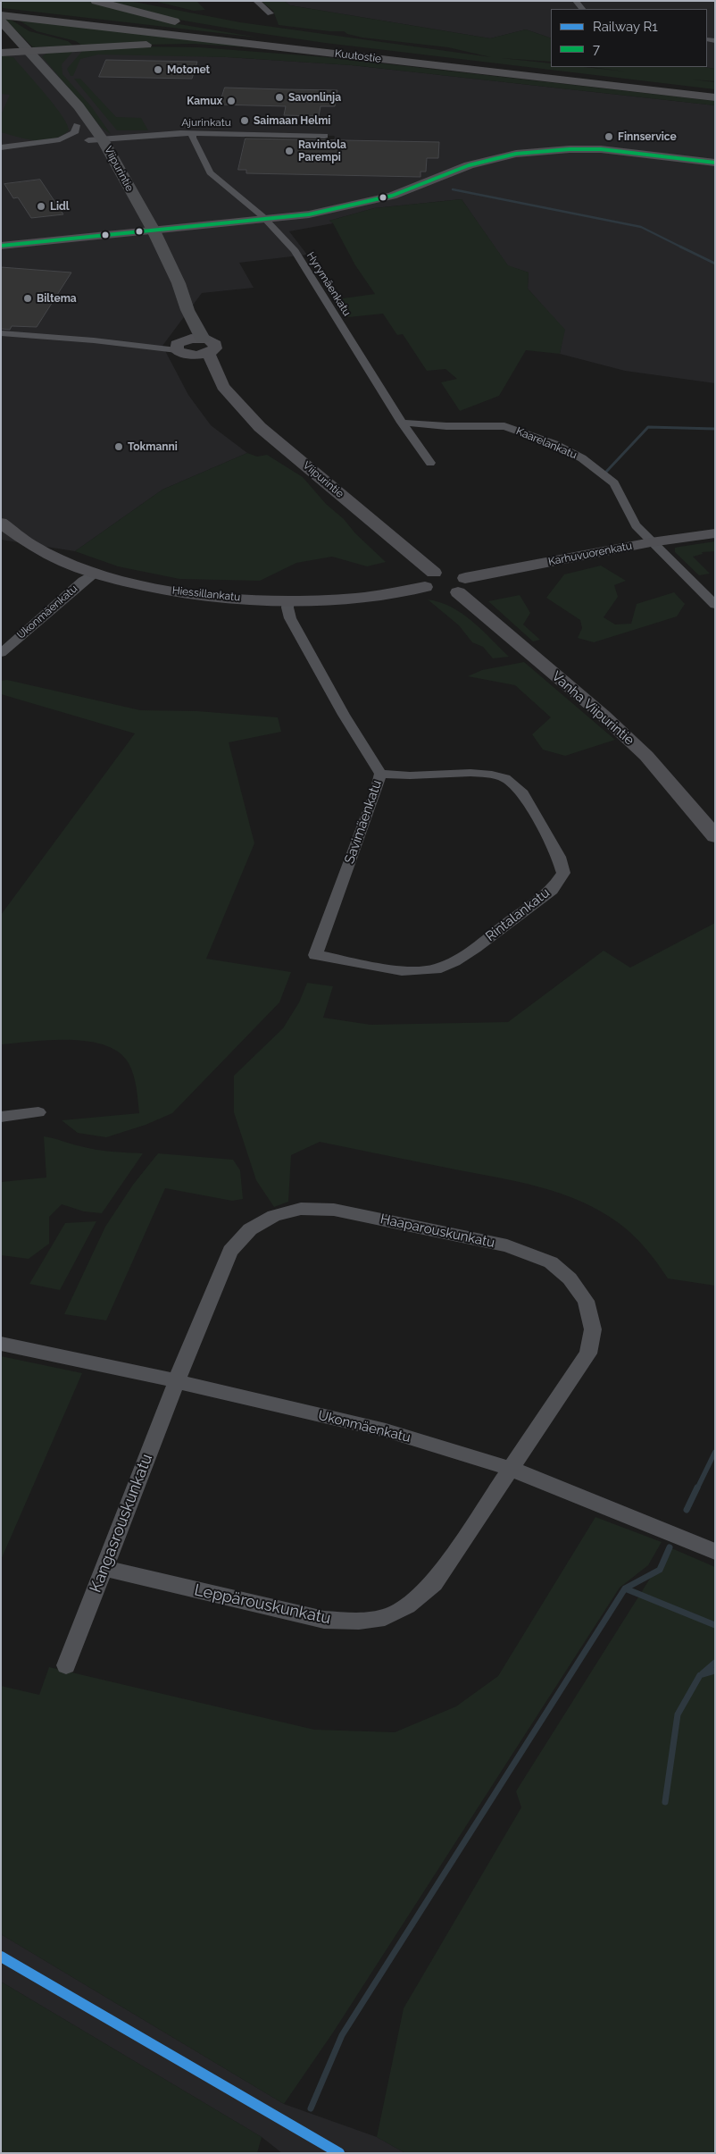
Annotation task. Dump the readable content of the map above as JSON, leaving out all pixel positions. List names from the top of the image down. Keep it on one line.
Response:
{"streets":{"highway":["Kuutostie"],"main road":["Viipurintie","Karhuvuorenkatu","Hiessillankatu","Vanha Viipurintie"],"street":["Ajurinkatu","Hyrymäenkatu","Kaarelankatu","Ukonmäenkatu","Savimäenkatu","Rintalankatu","Haaparouskunkatu","Kangasrouskunkatu","Leppärouskunkatu"]},"crossings":[["Ajurinkatu","Viipurintie"],["Ajurinkatu","Hyrymäenkatu"],["Viipurintie","Hiessillankatu"],["Hyrymäenkatu","Kaarelankatu"],["Kaarelankatu","Karhuvuorenkatu"],["Karhuvuorenkatu","Vanha Viipurintie"],["Hiessillankatu","Ukonmäenkatu"],["Hiessillankatu","Savimäenkatu"],["Ukonmäenkatu","Haaparouskunkatu"],["Ukonmäenkatu","Kangasrouskunkatu"],["Ukonmäenkatu","Leppärouskunkatu"],["Savimäenkatu","Rintalankatu"],["Haaparouskunkatu","Kangasrouskunkatu"],["Haaparouskunkatu","Leppärouskunkatu"],["Kangasrouskunkatu","Leppärouskunkatu"]],"places":["Motonet","Savonlinja","Kamux","Saimaan Helmi","Finnservice","Ravintola Parempi","Lidl","Biltema","Tokmanni"],"lines":["transit line 7","rail line R1"],"legend":["Railway R1","7"]}
